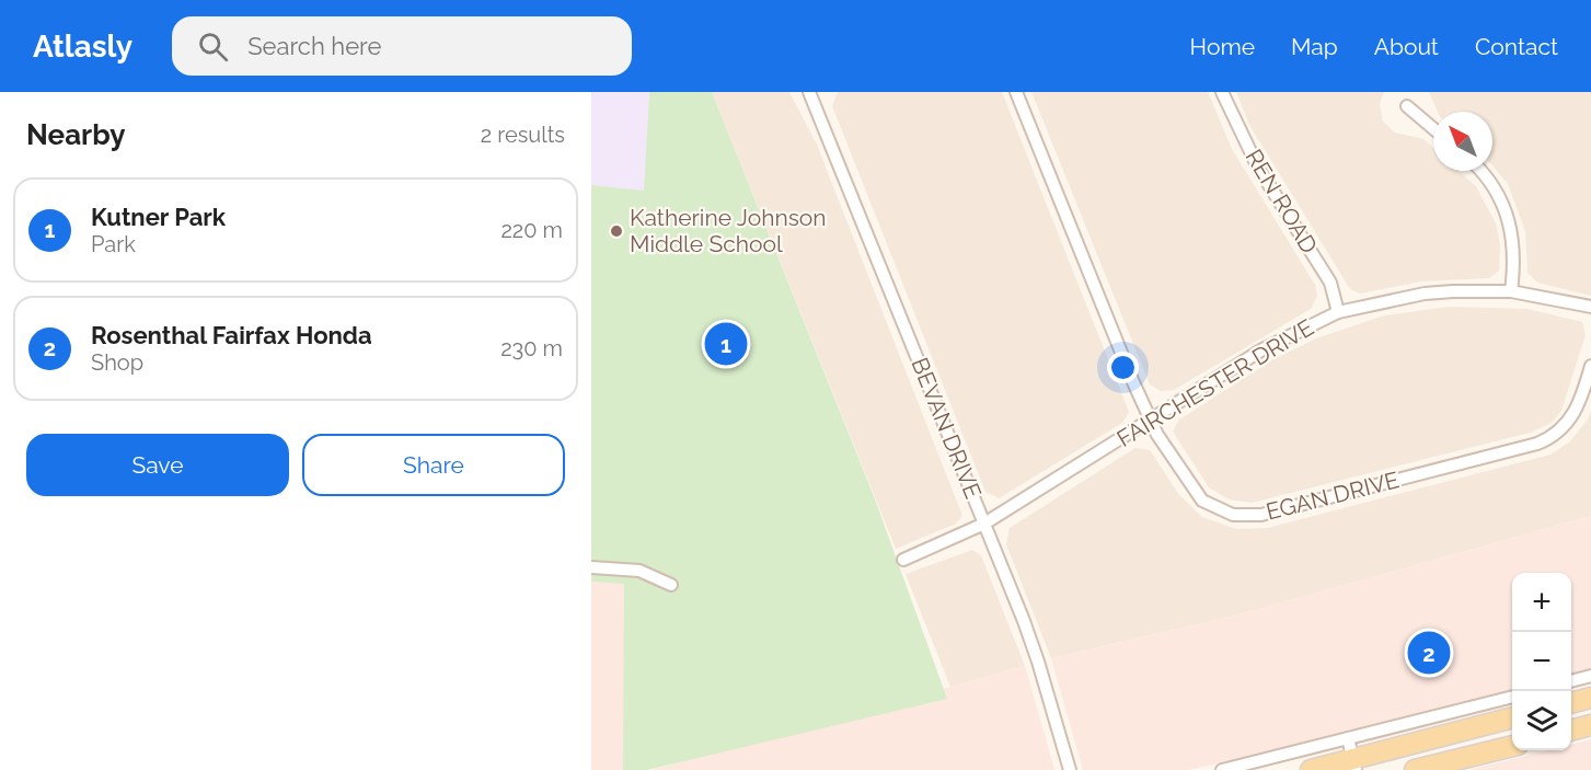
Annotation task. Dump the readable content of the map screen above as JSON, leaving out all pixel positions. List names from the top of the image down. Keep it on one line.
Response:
{"streets":{"street":["REN ROAD","FAIRCHESTER DRIVE","BEVAN DRIVE","EGAN DRIVE"]},"crossings":[["REN ROAD","FAIRCHESTER DRIVE"],["FAIRCHESTER DRIVE","BEVAN DRIVE"],["FAIRCHESTER DRIVE","EGAN DRIVE"]],"places":["Katherine Johnson Middle School"],"north":"top left","page":{"header":"Atlasly","search":"Search here","nav":["Home","Map","About","Contact"],"heading":["Nearby","2 results"],"list":[{"mark":"1","name":"Kutner Park","note":"Park","value":"220 m"},{"mark":"2","name":"Rosenthal Fairfax Honda","note":"Shop","value":"230 m"}],"pins":["1","2"],"buttons":["Save","Share"],"map_buttons":["+","−"]}}
